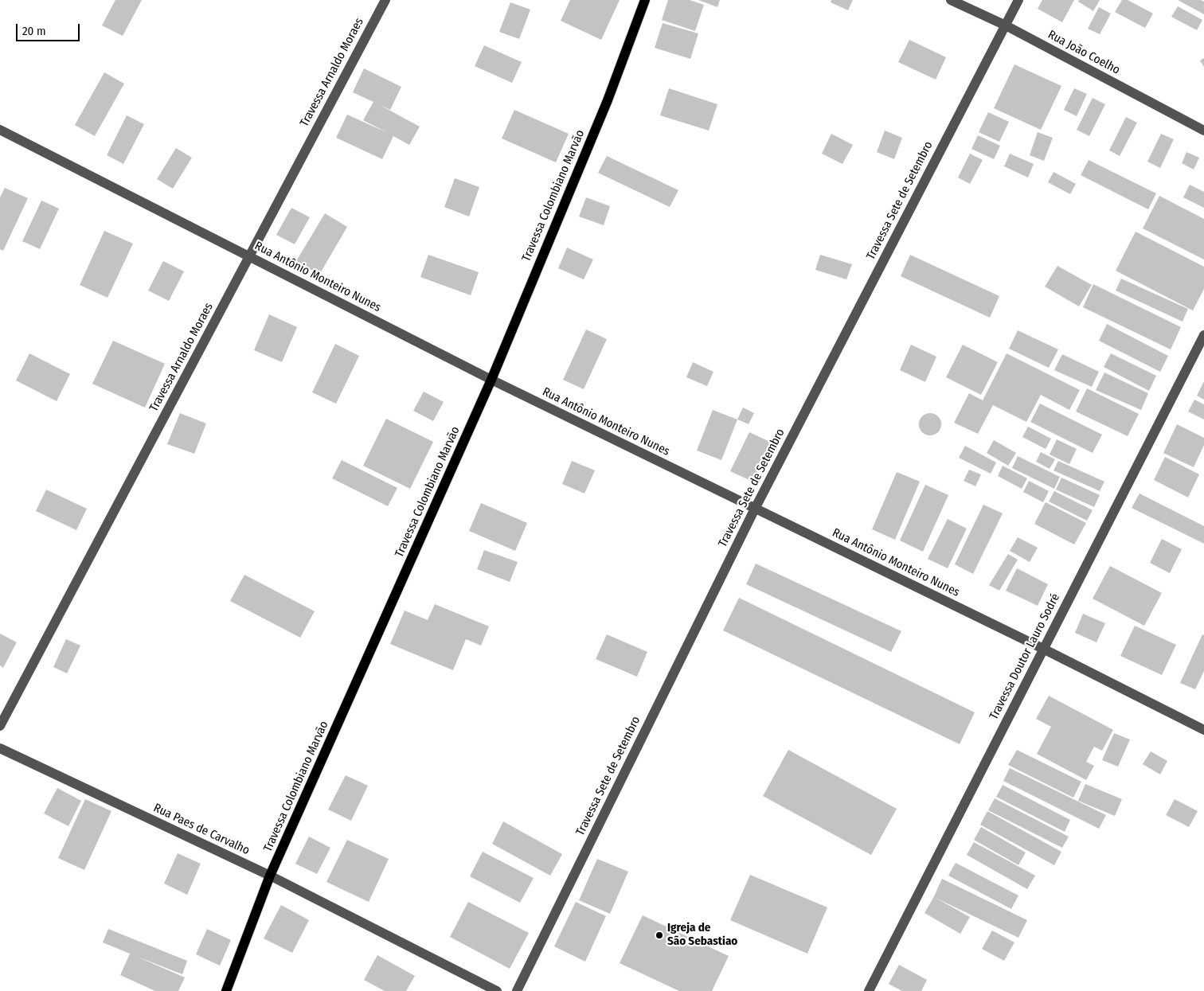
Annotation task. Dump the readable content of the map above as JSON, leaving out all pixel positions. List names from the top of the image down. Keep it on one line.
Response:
{"streets":{"main road":["Travessa Colombiano Marvão"],"street":["Rua João Coelho","Travessa Arnaldo Moraes","Travessa Sete de Setembro","Rua Antônio Monteiro Nunes","Travessa Doutor Lauro Sodré","Rua Paes de Carvalho"]},"crossings":[["Rua João Coelho","Travessa Sete de Setembro"],["Travessa Arnaldo Moraes","Rua Antônio Monteiro Nunes"],["Travessa Colombiano Marvão","Rua Antônio Monteiro Nunes"],["Travessa Colombiano Marvão","Rua Paes de Carvalho"],["Travessa Sete de Setembro","Rua Antônio Monteiro Nunes"],["Rua Antônio Monteiro Nunes","Travessa Doutor Lauro Sodré"]],"places":["Igreja de São Sebastiao"],"scale_bar":"20 m"}
